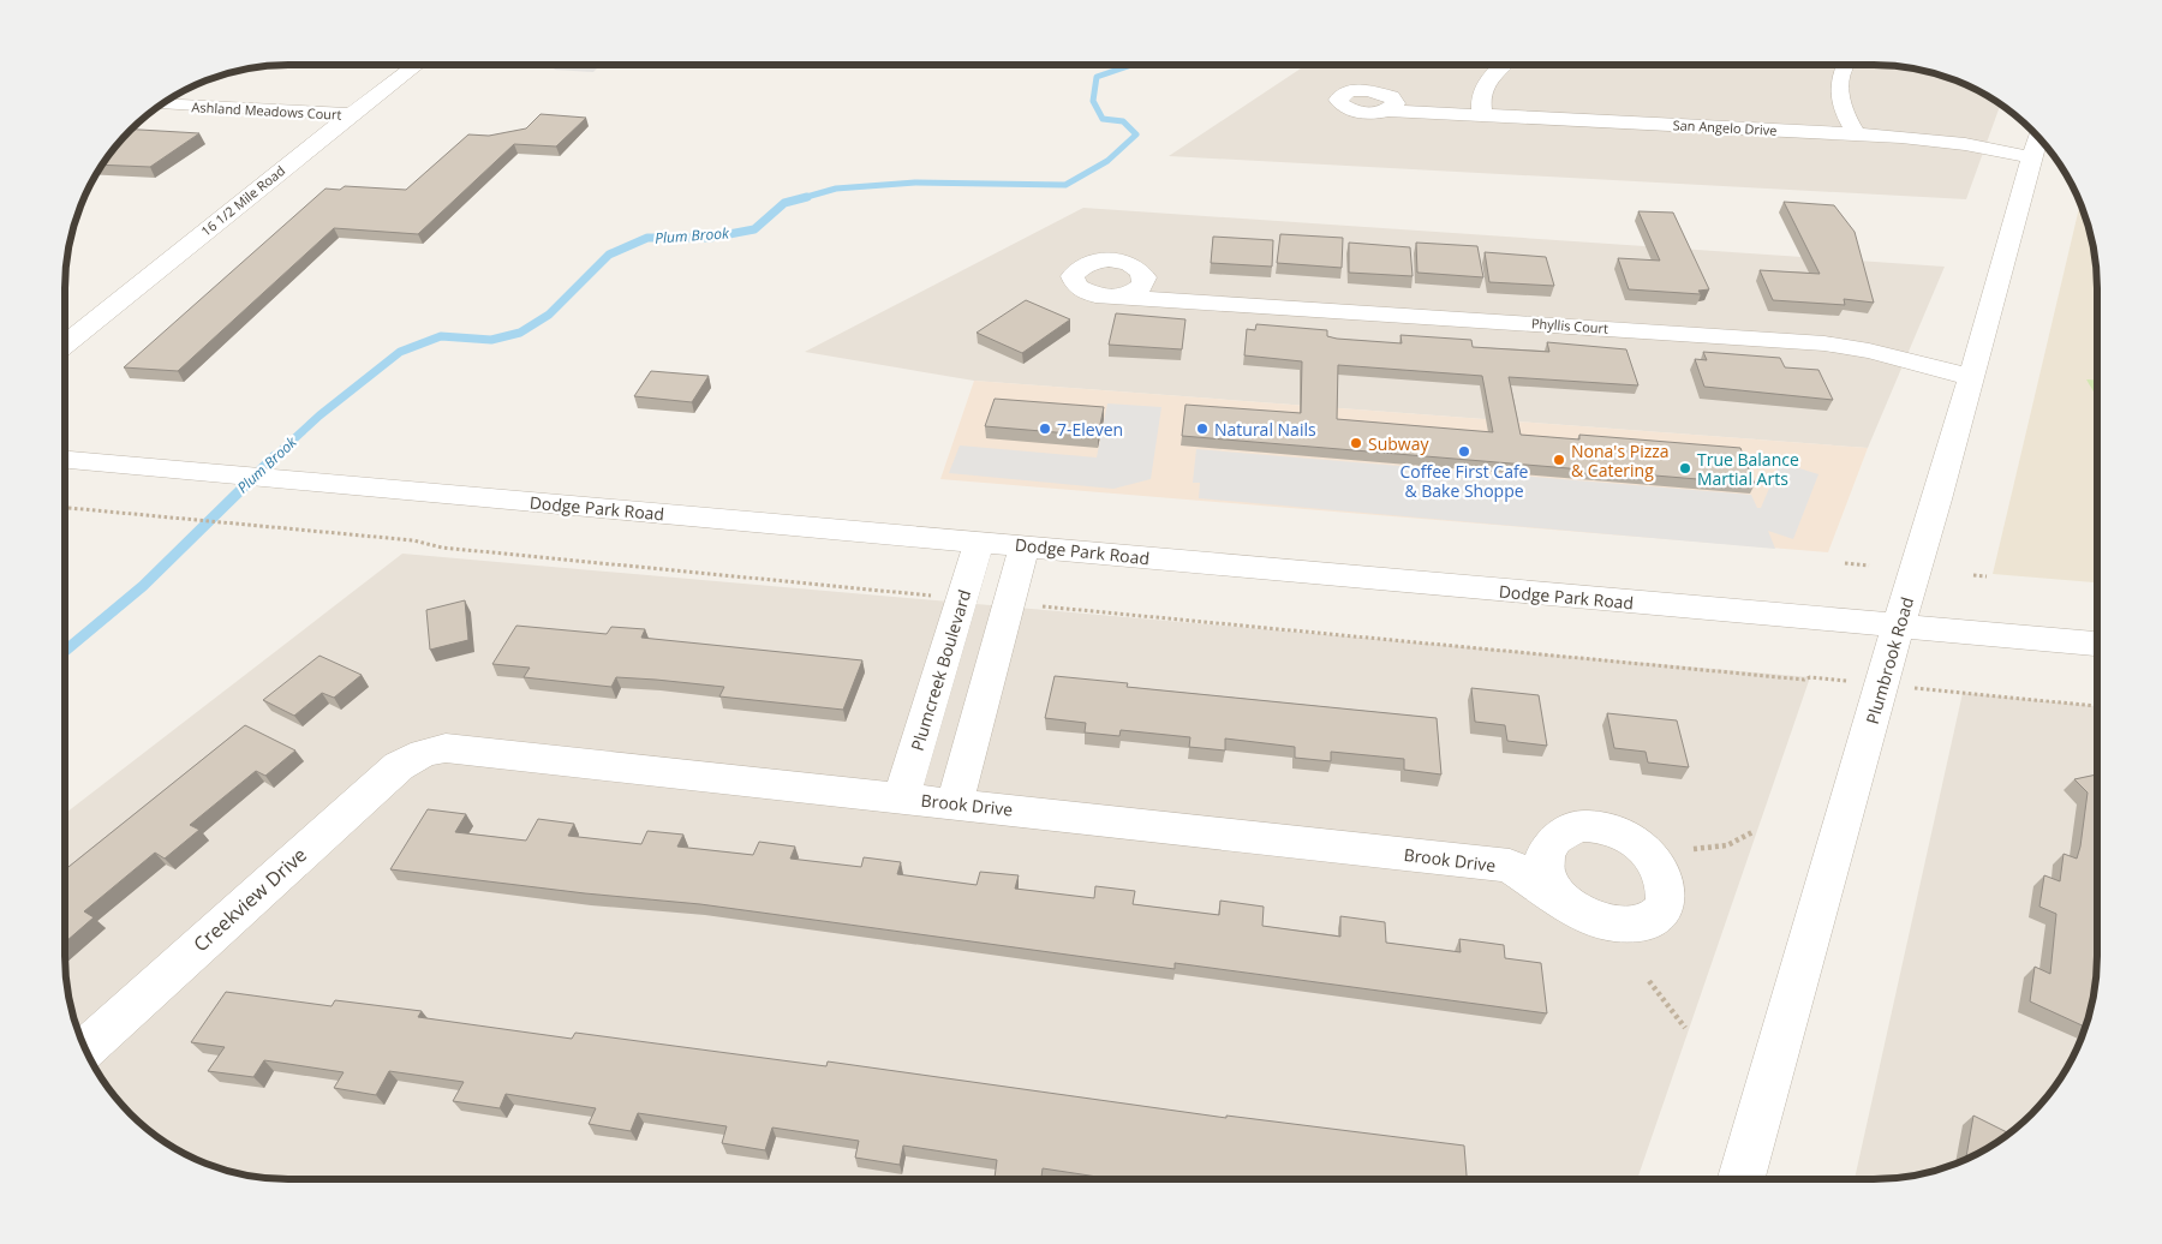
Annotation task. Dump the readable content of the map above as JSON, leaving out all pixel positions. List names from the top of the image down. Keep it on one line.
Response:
{"streets":{"street":["Ashland Meadows Court","San Angelo Drive","16 1/2 Mile Road","Phyllis Court","Dodge Park Road","Plumbrook Road","Plumcreek Boulevard","Brook Drive","Creekview Drive"]},"crossings":[["Ashland Meadows Court","16 1/2 Mile Road"],["San Angelo Drive","Plumbrook Road"],["Phyllis Court","Plumbrook Road"],["Dodge Park Road","Plumbrook Road"],["Dodge Park Road","Plumcreek Boulevard"],["Plumcreek Boulevard","Brook Drive"],["Brook Drive","Creekview Drive"]],"water":["Plum Brook"],"places":["7-Eleven","Natural Nails","Subway","Coffee First Cafe & Bake Shoppe","Nona's Pizza & Catering","True Balance Martial Arts"]}
